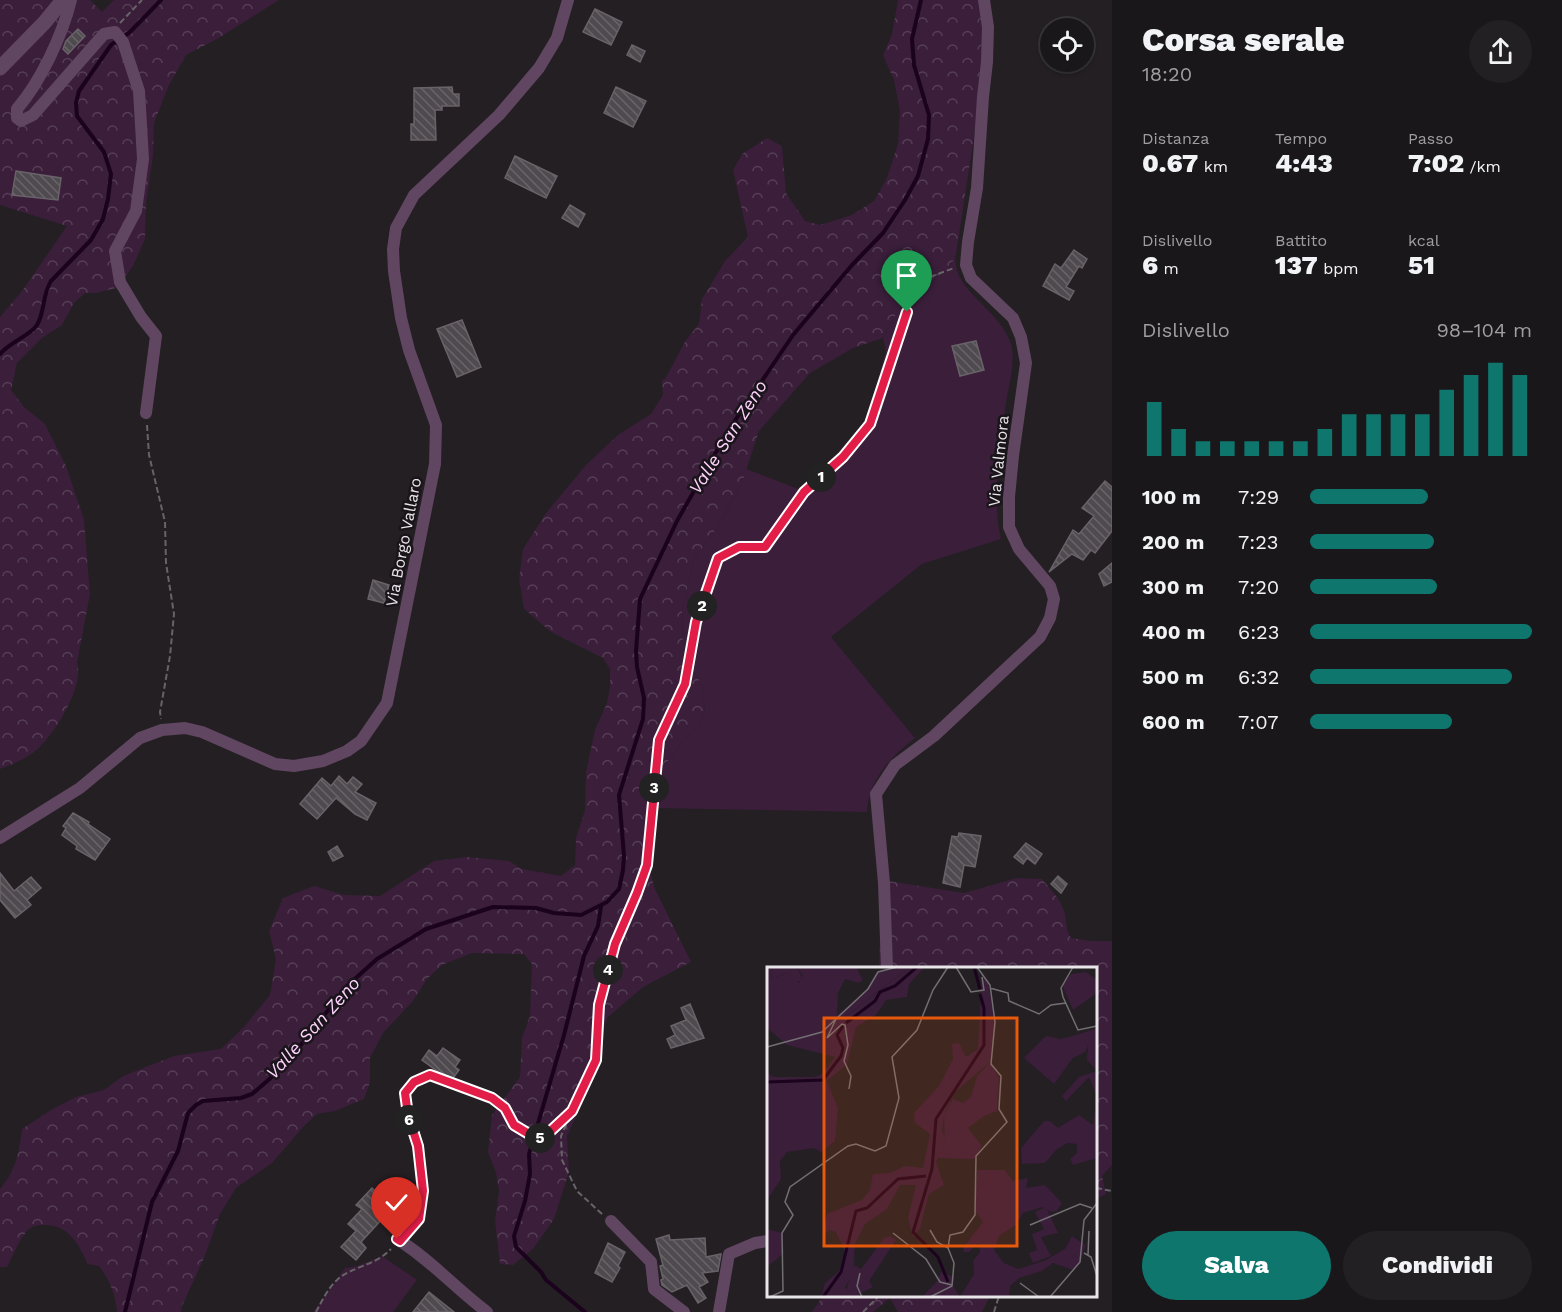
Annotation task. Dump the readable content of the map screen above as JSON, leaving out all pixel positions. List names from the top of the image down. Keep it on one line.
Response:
{"streets":{"street":["Via Valmora","Via Borgo Vallaro"]},"water":["Valle San Zeno"],"page":{"heading":["Corsa serale","18:20"],"stats":[["Distanza","0.67 km"],["Tempo","4:43"],["Passo","7:02 /km"],["Dislivello","6 m"],["Battito","137 bpm"],["kcal","51"]],"chart":["Dislivello","98–104 m"],"pins":["1","2","3","4","6","5"],"list":[{"name":"100 m","note":"7:29"},{"name":"200 m","note":"7:23"},{"name":"300 m","note":"7:20"},{"name":"400 m","note":"6:23"},{"name":"500 m","note":"6:32"},{"name":"600 m","note":"7:07"}],"buttons":["Salva","Condividi"]}}
